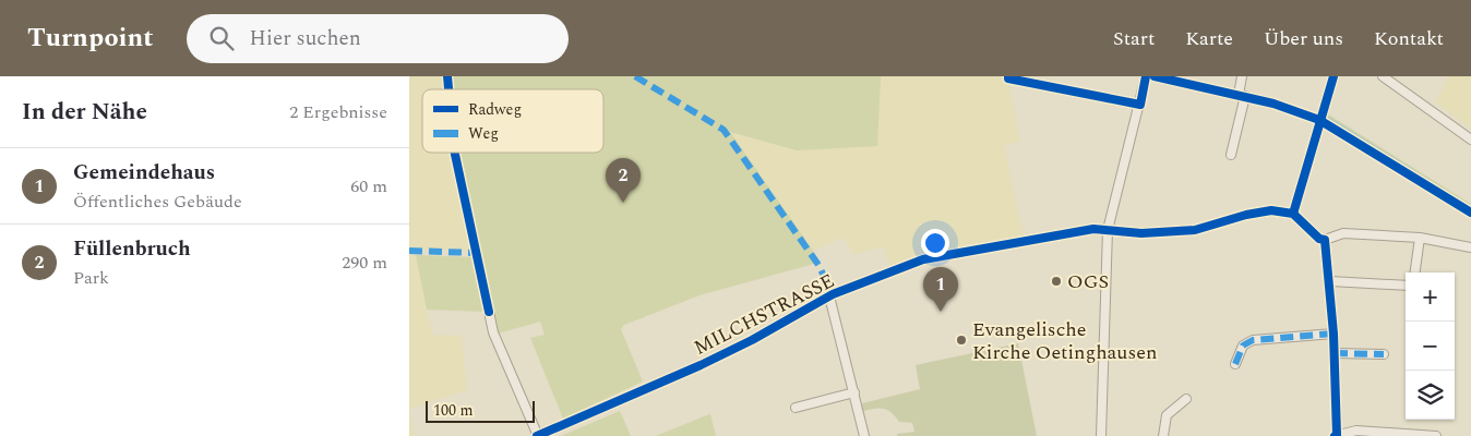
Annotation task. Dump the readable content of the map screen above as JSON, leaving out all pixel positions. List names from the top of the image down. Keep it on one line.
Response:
{"streets":{"street":["MILCHSTRASSE"]},"places":["OGS","Evangelische Kirche Oetinghausen"],"legend":["Radweg","Weg"],"scale_bar":"100 m","page":{"header":"Turnpoint","search":"Hier suchen","nav":["Start","Karte","Über uns","Kontakt"],"heading":["In der Nähe","2 Ergebnisse"],"list":[{"mark":"1","name":"Gemeindehaus","note":"Öffentliches Gebäude","value":"60 m"},{"mark":"2","name":"Füllenbruch","note":"Park","value":"290 m"}],"pins":["2","1"],"map_buttons":["+","−"],"scale":"100 m"}}
